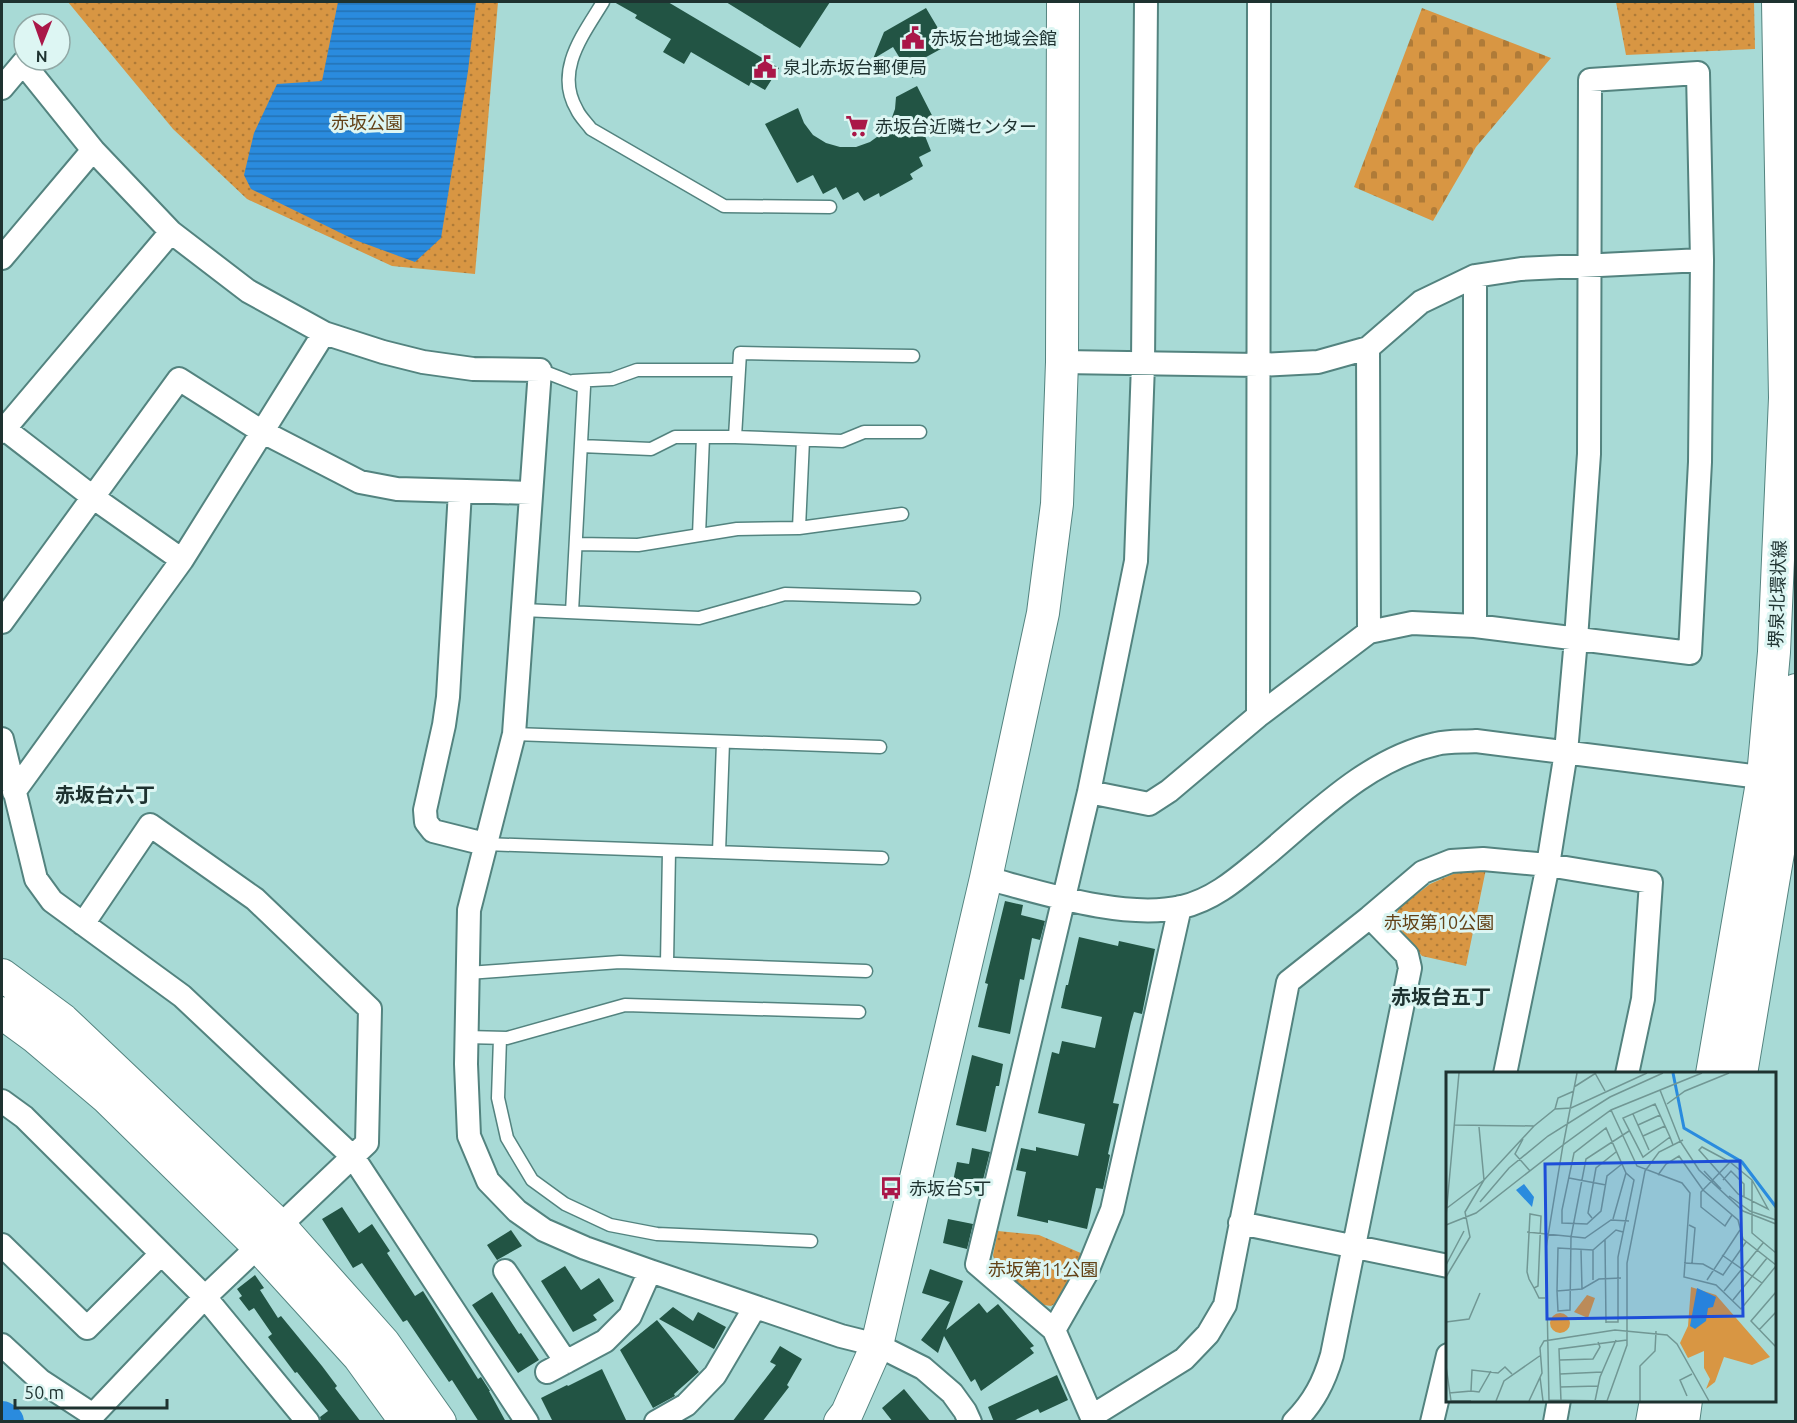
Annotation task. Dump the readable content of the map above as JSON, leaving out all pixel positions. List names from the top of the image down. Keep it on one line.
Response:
{"streets":{"street":["堺泉北環状線"]},"districts":["赤坂台六丁","赤坂台五丁"],"parks":["赤坂公園","赤坂第10公園","赤坂第11公園"],"places":{"public building":["赤坂台地域会館","泉北赤坂台郵便局"],"supermarket":["赤坂台近隣センター"],"bus stop":["赤坂台5丁"]},"scale_bar":"50 m","north":"bottom"}
